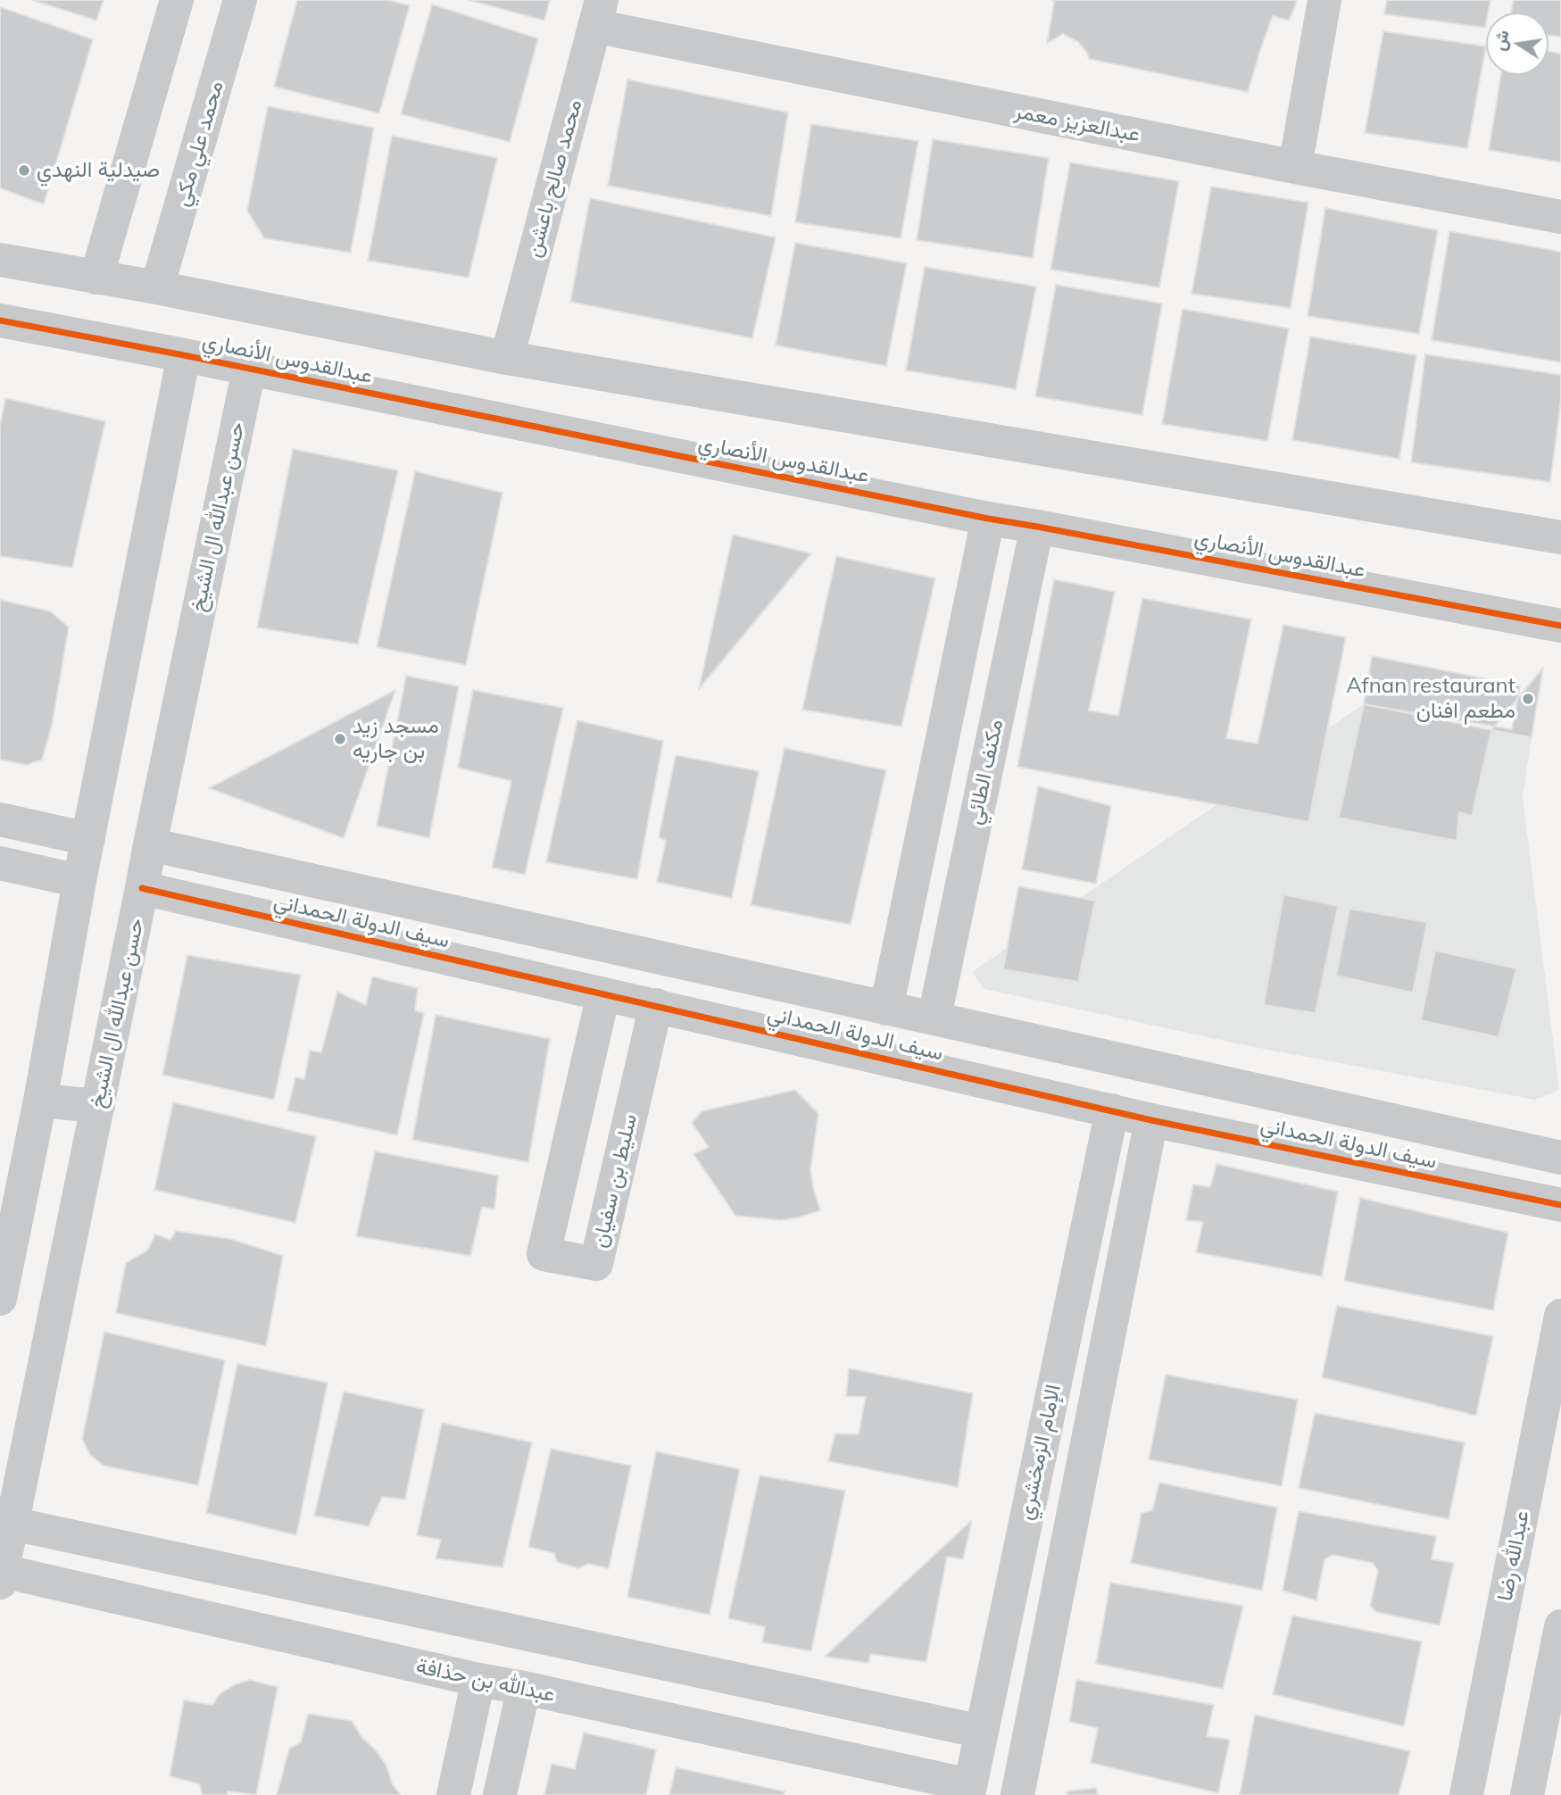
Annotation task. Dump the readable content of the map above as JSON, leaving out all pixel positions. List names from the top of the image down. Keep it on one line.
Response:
{"streets":{"street":["عبدالعزيز معمر","محمد علي مكي","محمد صالح باعشن","عبدالقدوس الأنصاري","حسن عبدالله ال الشيخ","مكنف الطائي","سيف الدولة الحمداني","سليط بن سفيان","الإمام الزمخشري","عبدالله رضا","عبدالله بن حذافة"]},"crossings":[["عبدالعزيز معمر","محمد صالح باعشن"],["محمد علي مكي","عبدالقدوس الأنصاري"],["محمد صالح باعشن","عبدالقدوس الأنصاري"],["عبدالقدوس الأنصاري","حسن عبدالله ال الشيخ"],["عبدالقدوس الأنصاري","مكنف الطائي"],["حسن عبدالله ال الشيخ","سيف الدولة الحمداني"],["حسن عبدالله ال الشيخ","عبدالله بن حذافة"],["مكنف الطائي","سيف الدولة الحمداني"],["سيف الدولة الحمداني","سليط بن سفيان"],["سيف الدولة الحمداني","الإمام الزمخشري"],["الإمام الزمخشري","عبدالله بن حذافة"]],"places":["صيدلية النهدي","Afnan restaurant مطعم افنان","مسجد زيد بن جاريه"],"north":"left"}
